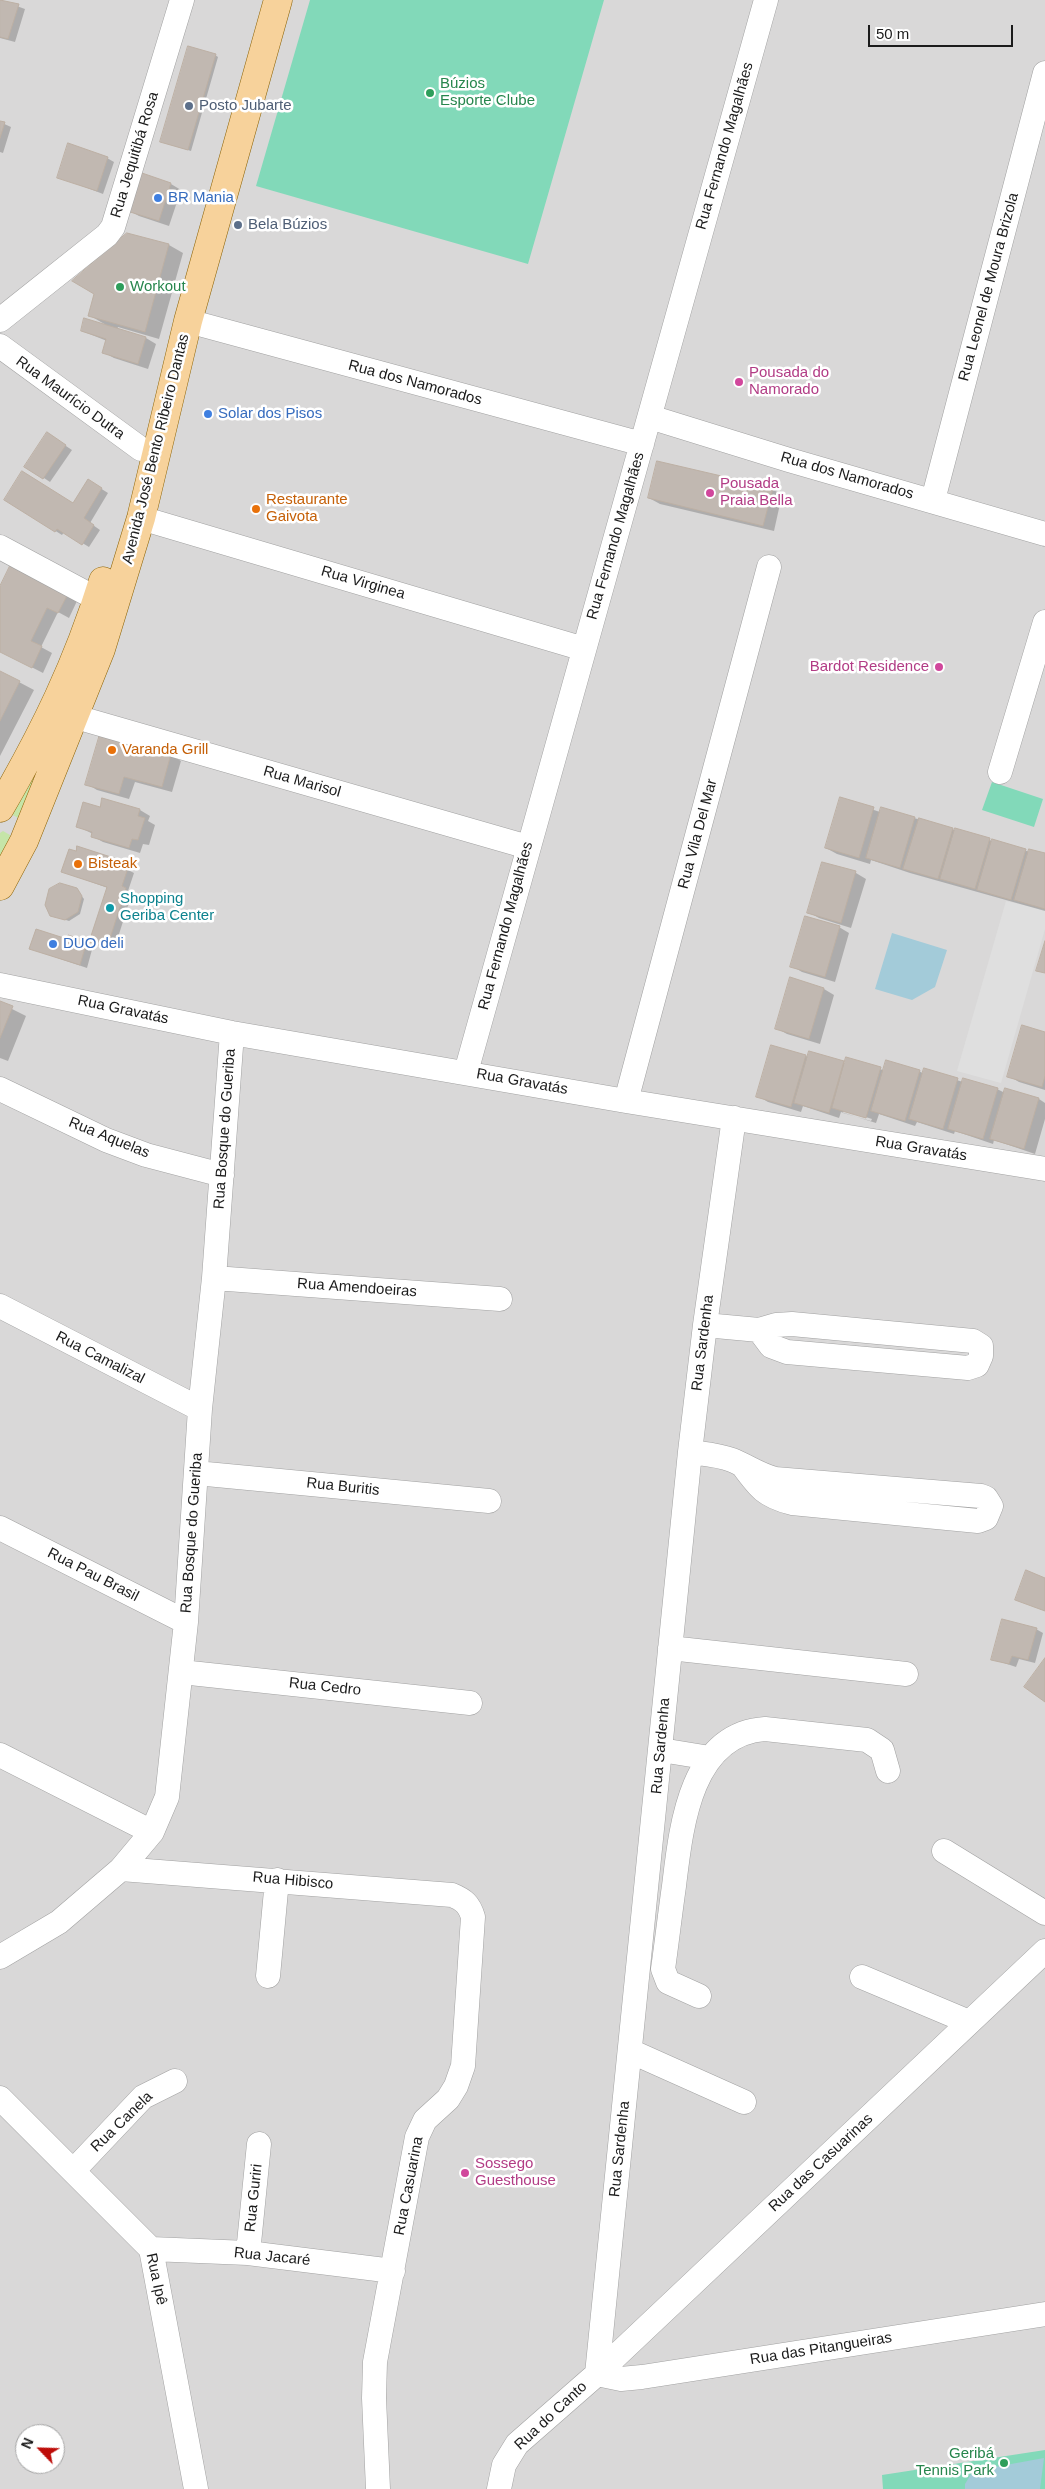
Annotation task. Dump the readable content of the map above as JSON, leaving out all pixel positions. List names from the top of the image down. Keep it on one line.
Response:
{"streets":{"main road":["Avenida José Bento Ribeiro Dantas"],"street":["Rua Fernando Magalhães","Rua Jequitibá Rosa","Rua Leonel de Moura Brizola","Rua dos Namorados","Rua Maurício Dutra","Rua Virginea","Rua Marisol","Rua Vila Del Mar","Rua Gravatás","Rua Bosque do Gueriba","Rua Aquelas","Rua Amendoeiras","Rua Sardenha","Rua Camalizal","Rua Buritis","Rua Pau Brasil","Rua Cedro","Rua Hibisco","Rua Canela","Rua das Casuarinas","Rua Casuarina","Rua Guriri","Rua Jacaré","Rua Ipê","Rua das Pitangueiras","Rua do Canto"]},"crossings":[["Rua Fernando Magalhães","Rua dos Namorados"],["Rua Fernando Magalhães","Rua Virginea"],["Rua Fernando Magalhães","Rua Marisol"],["Rua Fernando Magalhães","Rua Gravatás"],["Rua Leonel de Moura Brizola","Rua dos Namorados"],["Rua dos Namorados","Avenida José Bento Ribeiro Dantas"],["Rua Maurício Dutra","Avenida José Bento Ribeiro Dantas"],["Avenida José Bento Ribeiro Dantas","Rua Virginea"],["Avenida José Bento Ribeiro Dantas","Rua Marisol"],["Rua Vila Del Mar","Rua Gravatás"],["Rua Gravatás","Rua Bosque do Gueriba"],["Rua Gravatás","Rua Sardenha"],["Rua Bosque do Gueriba","Rua Aquelas"],["Rua Bosque do Gueriba","Rua Amendoeiras"],["Rua Bosque do Gueriba","Rua Camalizal"],["Rua Bosque do Gueriba","Rua Buritis"],["Rua Bosque do Gueriba","Rua Pau Brasil"],["Rua Bosque do Gueriba","Rua Cedro"],["Rua Bosque do Gueriba","Rua Hibisco"],["Rua Sardenha","Rua das Casuarinas"],["Rua Sardenha","Rua das Pitangueiras"],["Rua Sardenha","Rua do Canto"],["Rua Hibisco","Rua Casuarina"],["Rua Canela","Rua Ipê"],["Rua das Casuarinas","Rua das Pitangueiras"],["Rua das Casuarinas","Rua do Canto"],["Rua Casuarina","Rua Jacaré"],["Rua Guriri","Rua Jacaré"],["Rua Jacaré","Rua Ipê"],["Rua das Pitangueiras","Rua do Canto"]],"places":["Búzios Esporte Clube","Posto Jubarte","BR Mania","Bela Búzios","Workout","Pousada do Namorado","Solar dos Pisos","Pousada Praia Bella","Restaurante Gaivota","Bardot Residence","Varanda Grill","Bisteak","Shopping Geriba Center","DUO deli","Sossego Guesthouse","Geribá Tennis Park"],"scale_bar":"50 m","north":"top left"}
